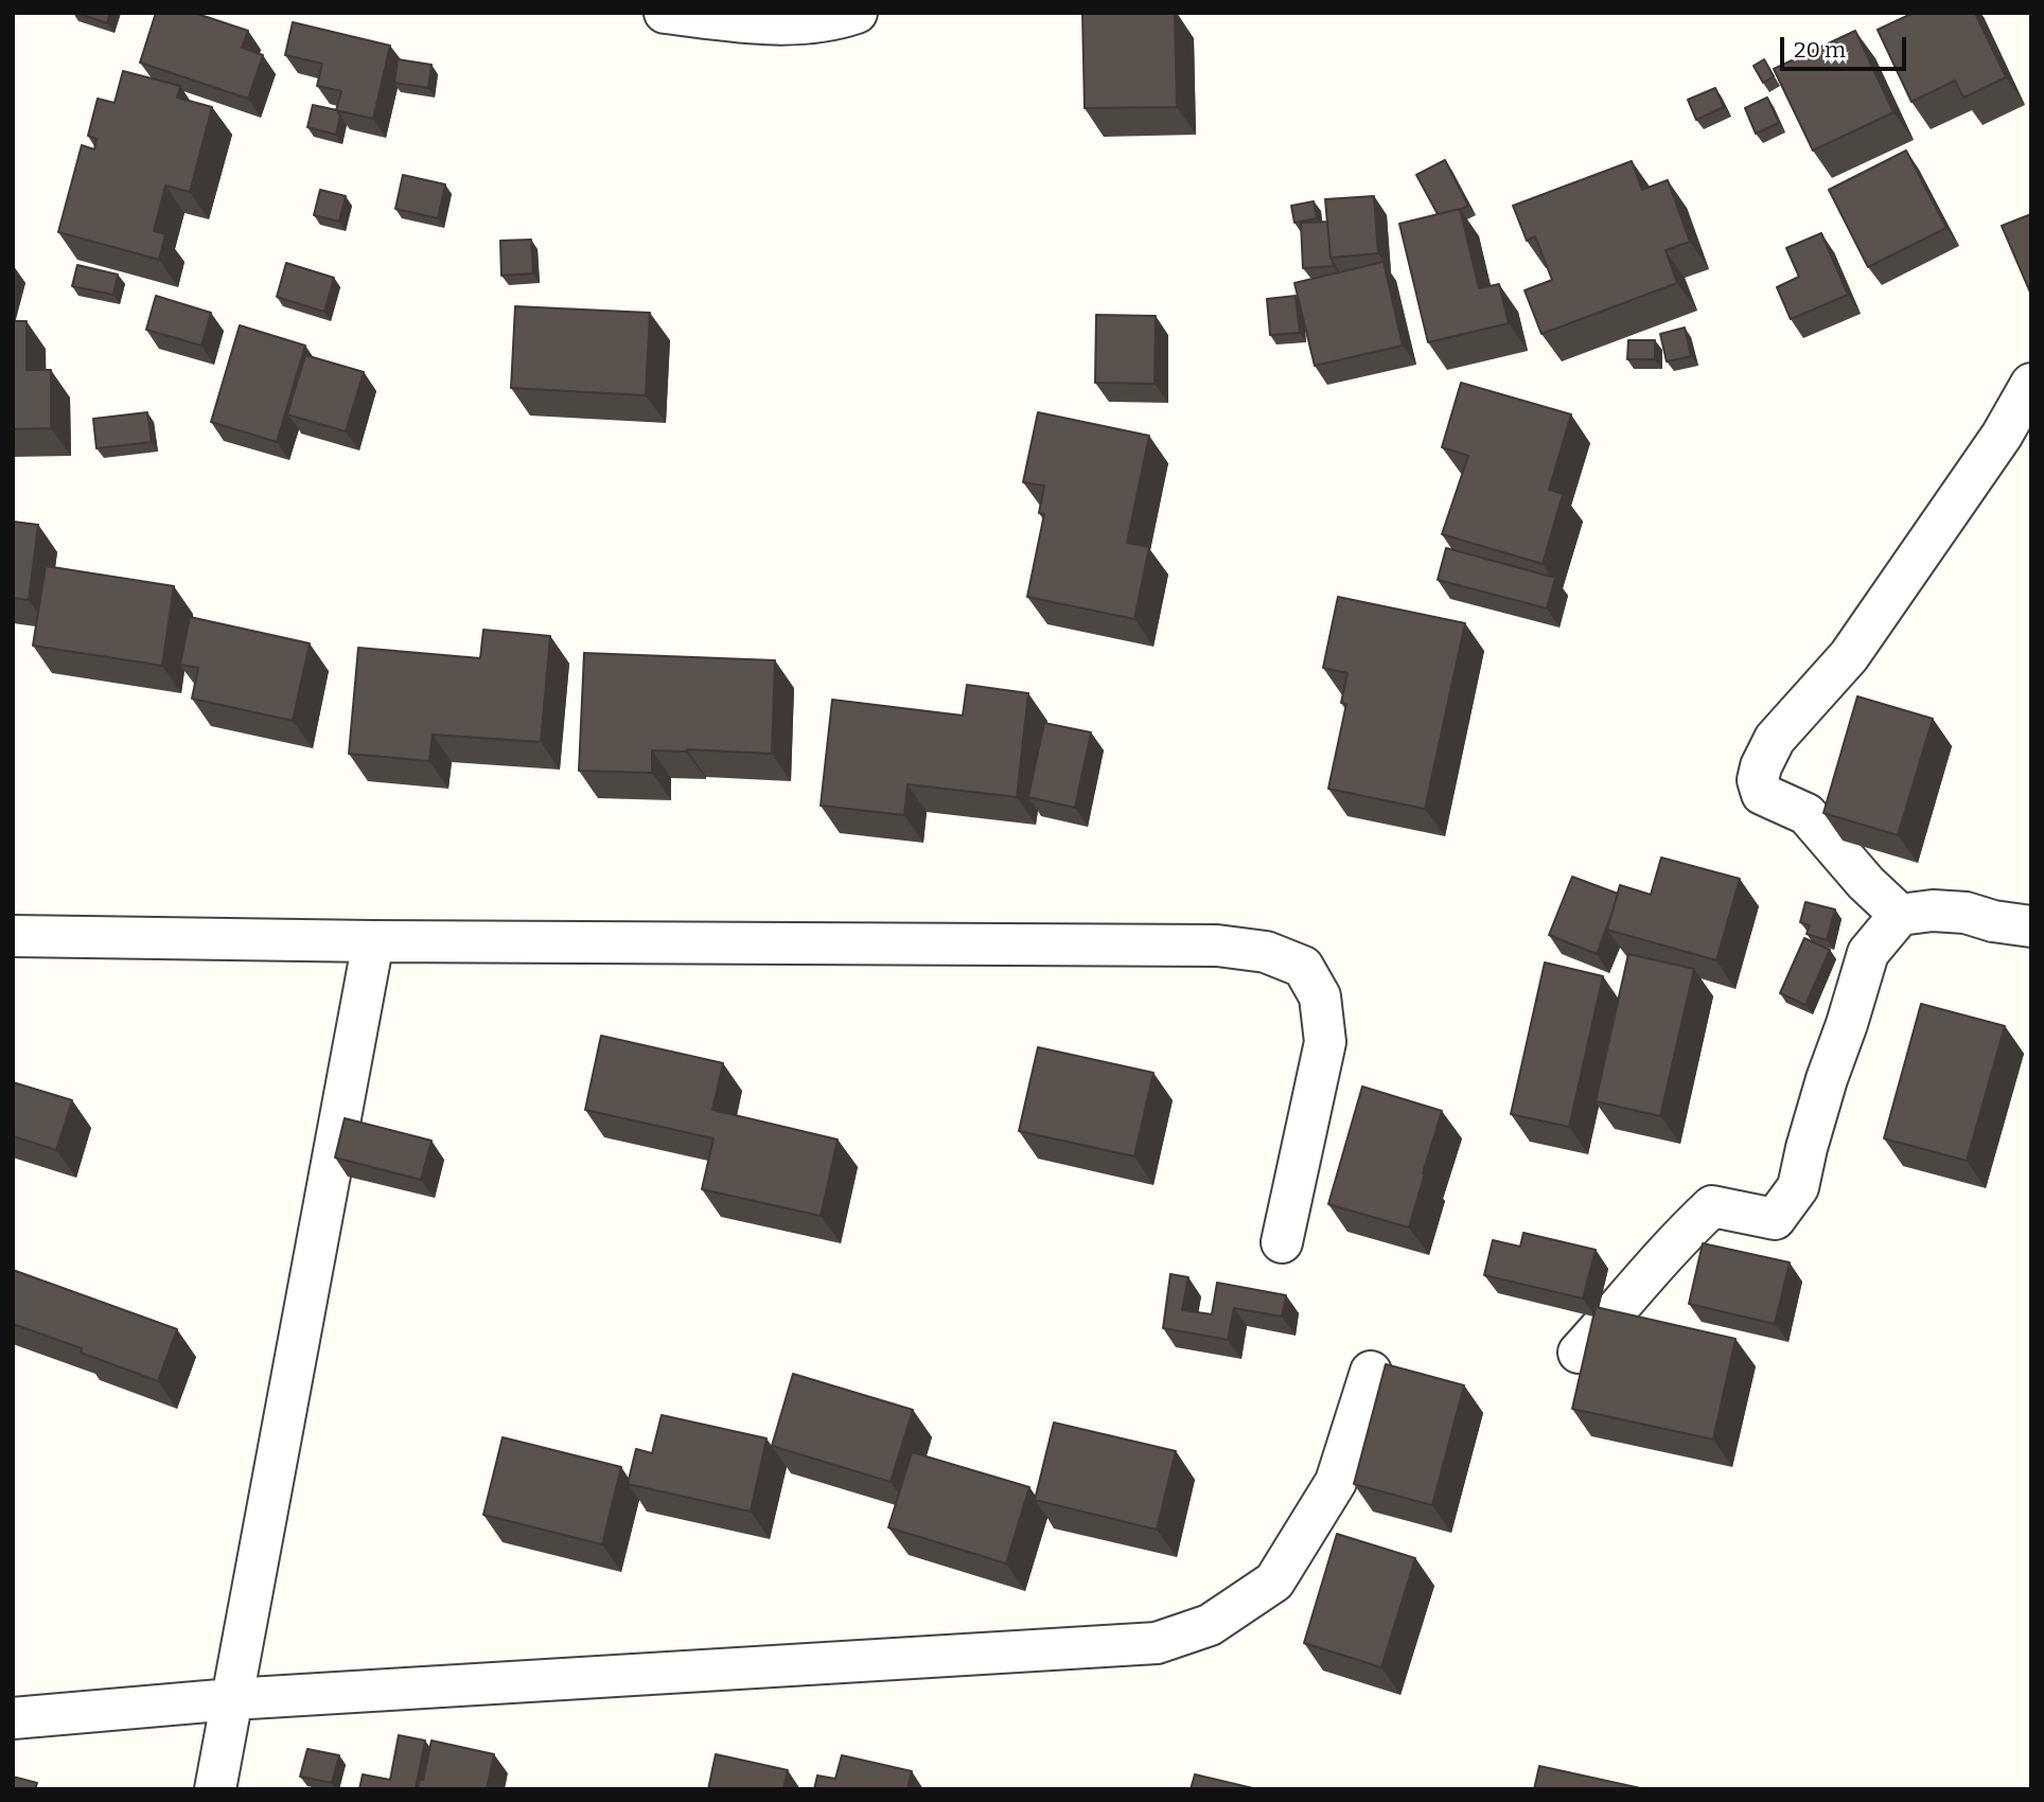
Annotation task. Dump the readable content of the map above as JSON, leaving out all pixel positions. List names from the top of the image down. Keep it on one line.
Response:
{"scale_bar":"20 m"}
